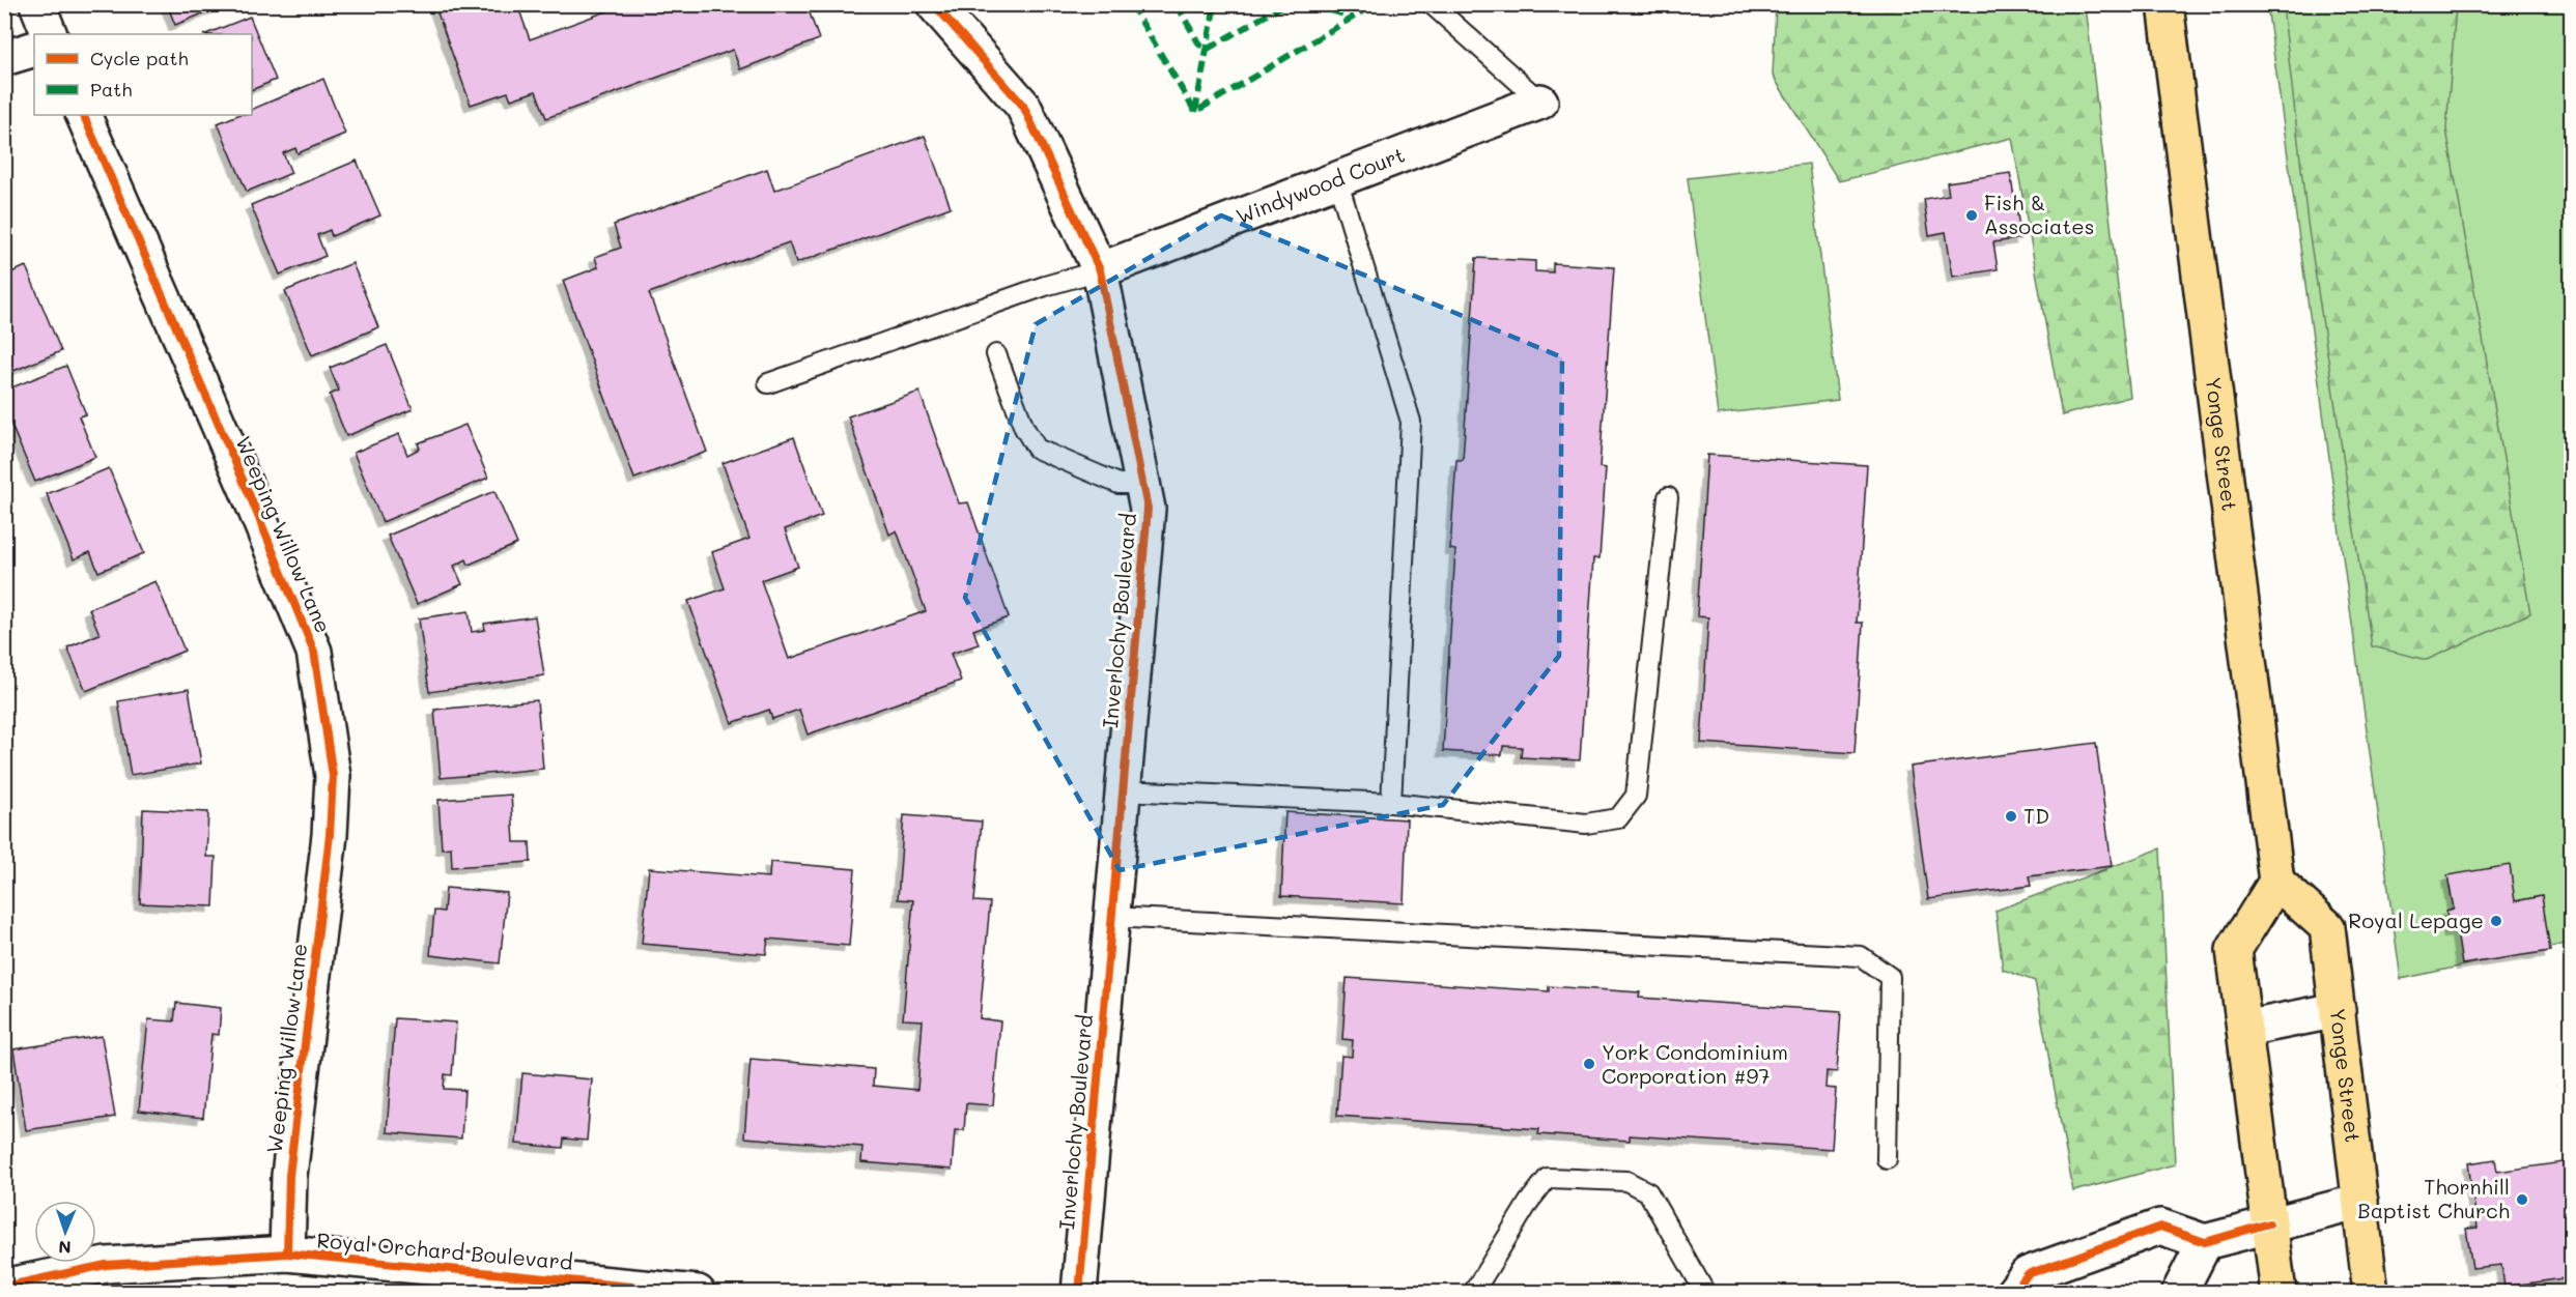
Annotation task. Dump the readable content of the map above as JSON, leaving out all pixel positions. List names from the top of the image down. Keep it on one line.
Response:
{"streets":{"main road":["Yonge Street"],"street":["Windywood Court","Weeping Willow Lane","Inverlochy Boulevard","Royal Orchard Boulevard"]},"crossings":[["Windywood Court","Inverlochy Boulevard"],["Weeping Willow Lane","Royal Orchard Boulevard"]],"places":["Fish & Associates","TD","Royal Lepage","York Condominium Corporation #97","Thornhill Baptist Church"],"legend":["Cycle path","Path"],"north":"bottom"}
